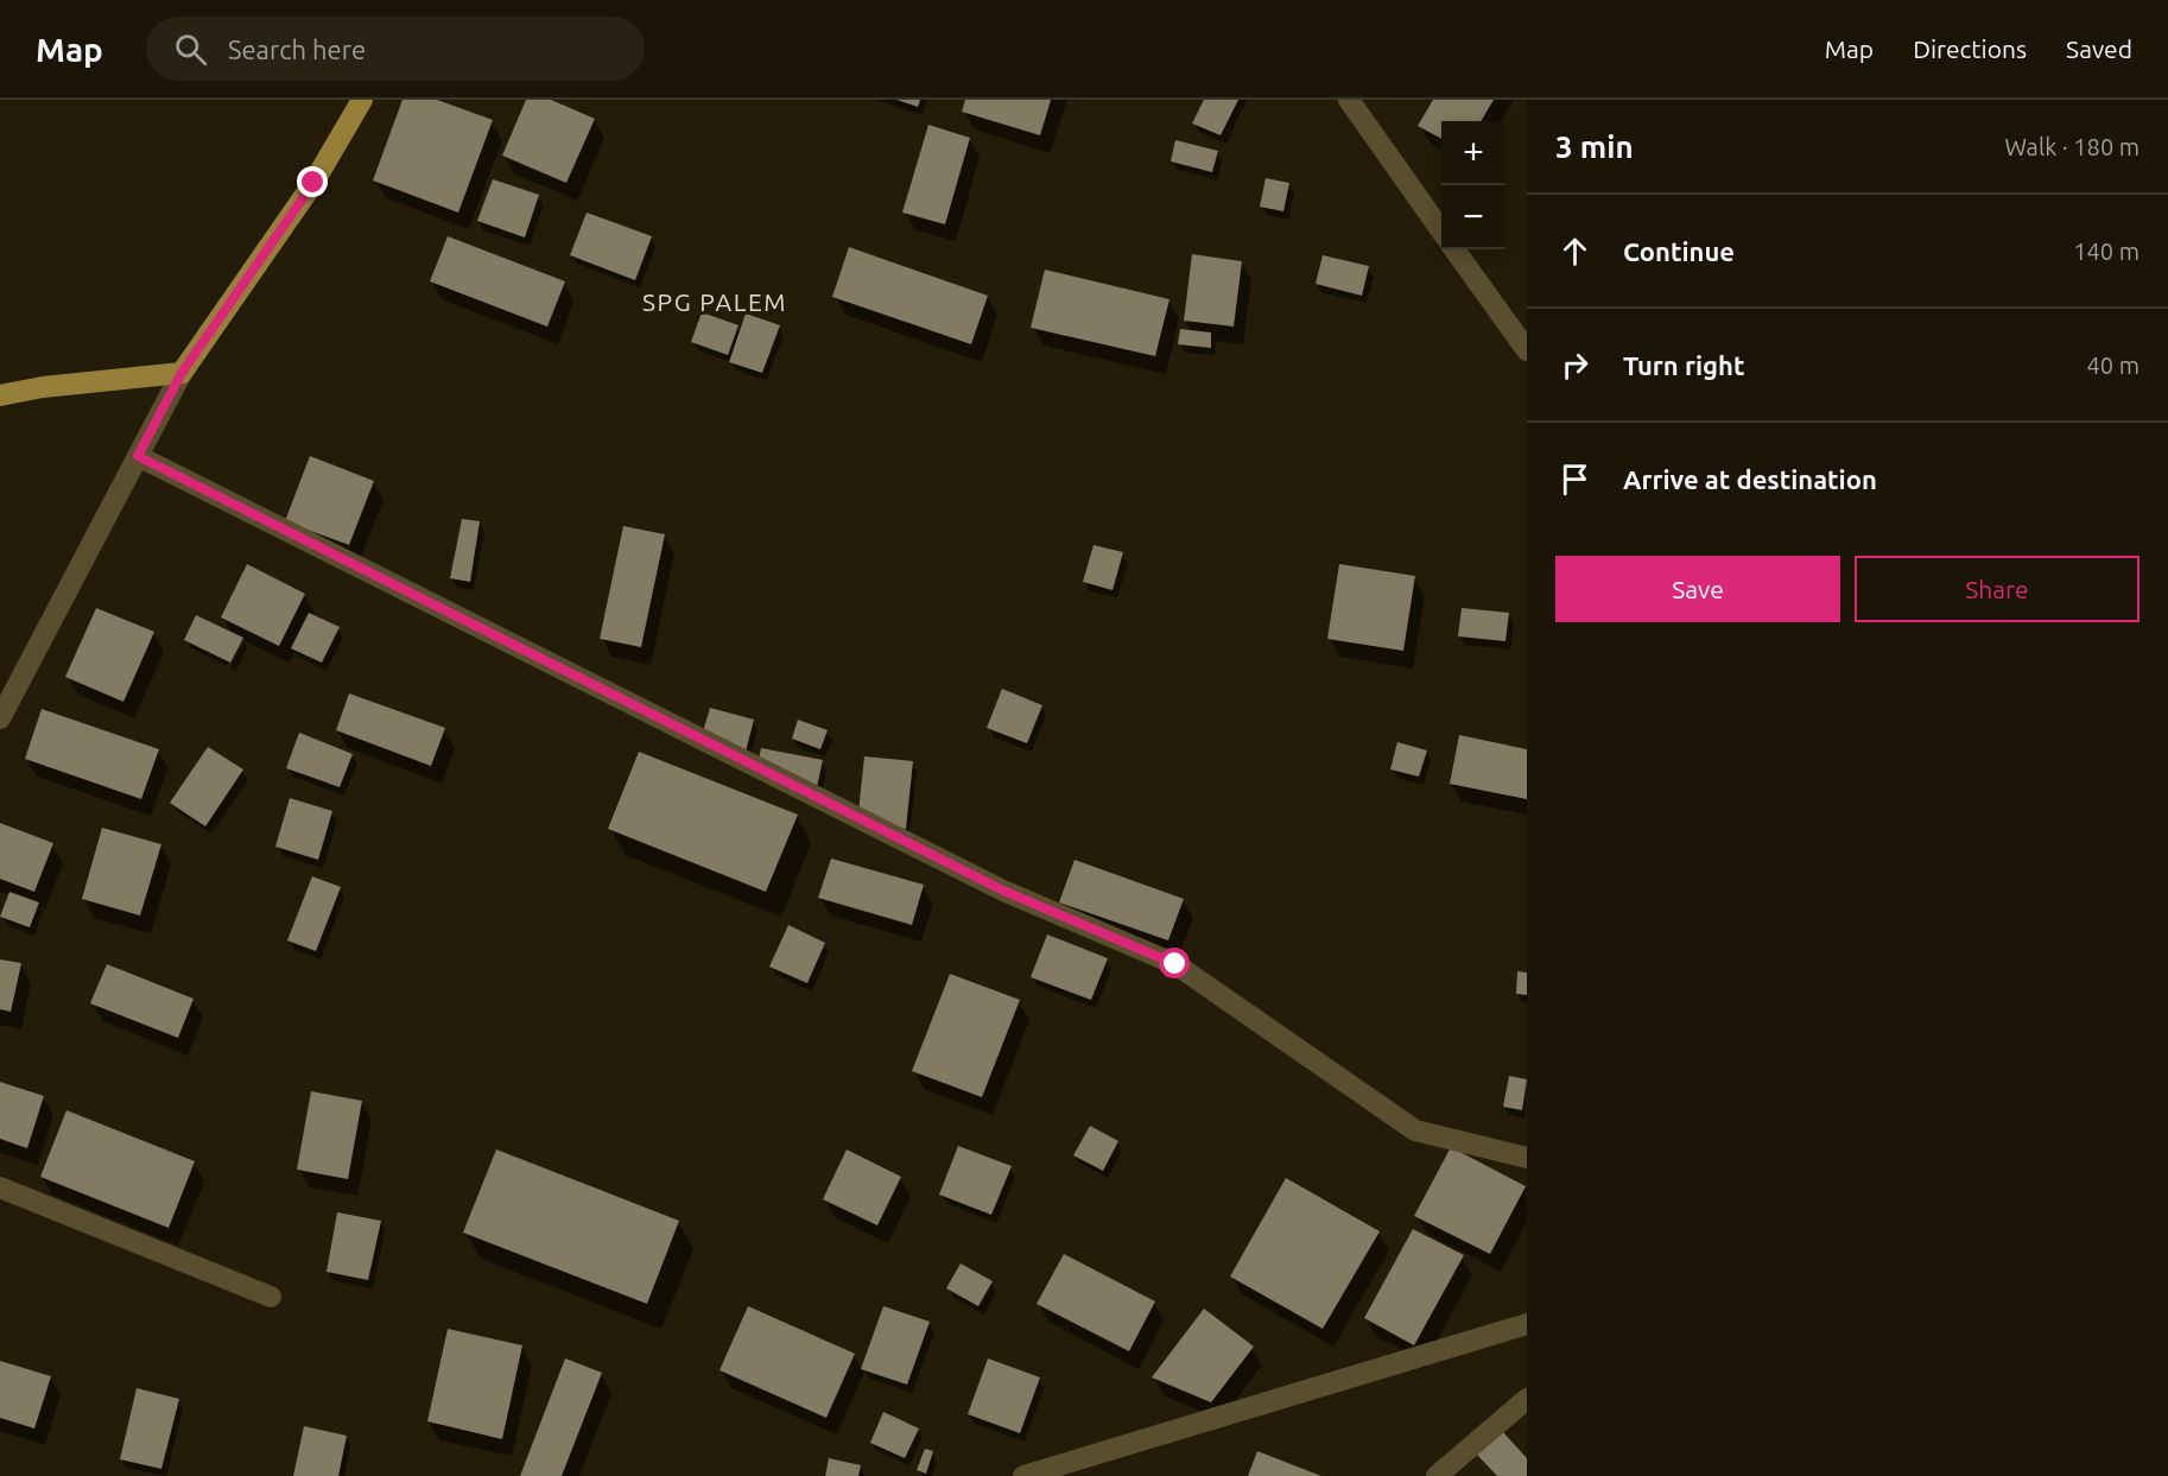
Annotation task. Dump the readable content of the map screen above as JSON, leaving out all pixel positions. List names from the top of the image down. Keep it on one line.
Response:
{"districts":["SPG PALEM"],"page":{"header":"Map","search":"Search here","nav":["Map","Directions","Saved"],"heading":["3 min","Walk · 180 m"],"map_buttons":["+","−"],"list":[["Continue","140 m"],["Turn right","40 m"],"Arrive at destination"],"buttons":["Save","Share"]}}
